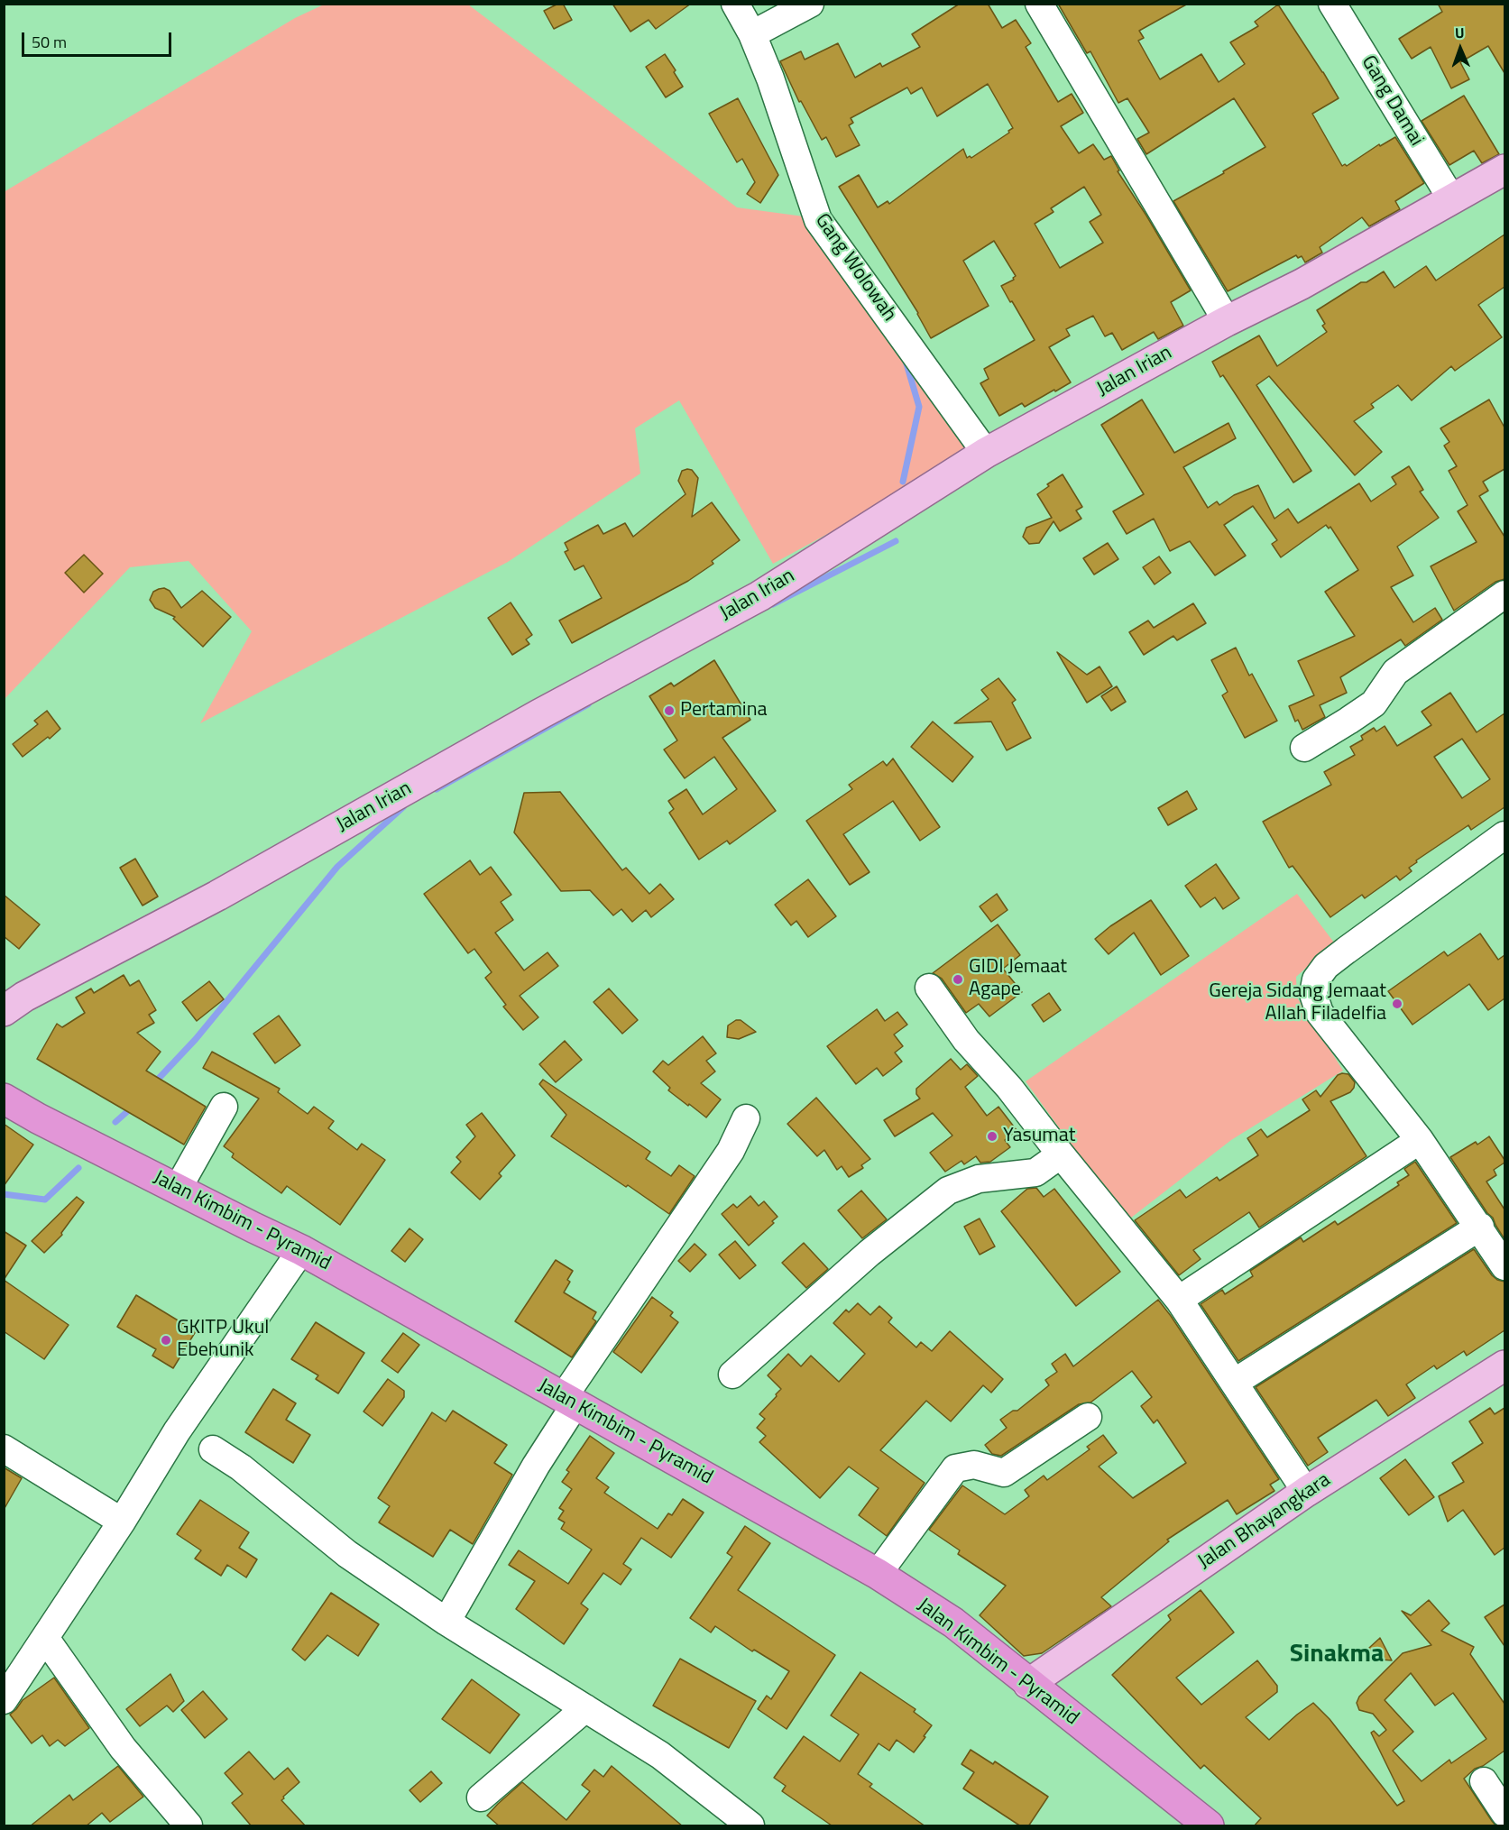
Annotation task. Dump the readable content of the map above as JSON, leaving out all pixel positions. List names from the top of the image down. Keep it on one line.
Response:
{"streets":{"highway":["Jalan Kimbim - Pyramid"],"main road":["Jalan Irian","Jalan Bhayangkara"],"street":["Gang Damai","Gang Wolowah"]},"crossings":[["Gang Damai","Jalan Irian"],["Gang Wolowah","Jalan Irian"],["Jalan Kimbim - Pyramid","Jalan Bhayangkara"]],"districts":["Sinakma"],"places":["Pertamina","GIDI Jemaat Agape","Gereja Sidang Jemaat Allah Filadelfia","Yasumat","GKITP Ukul Ebehunik"],"scale_bar":"50 m","north":"top"}
